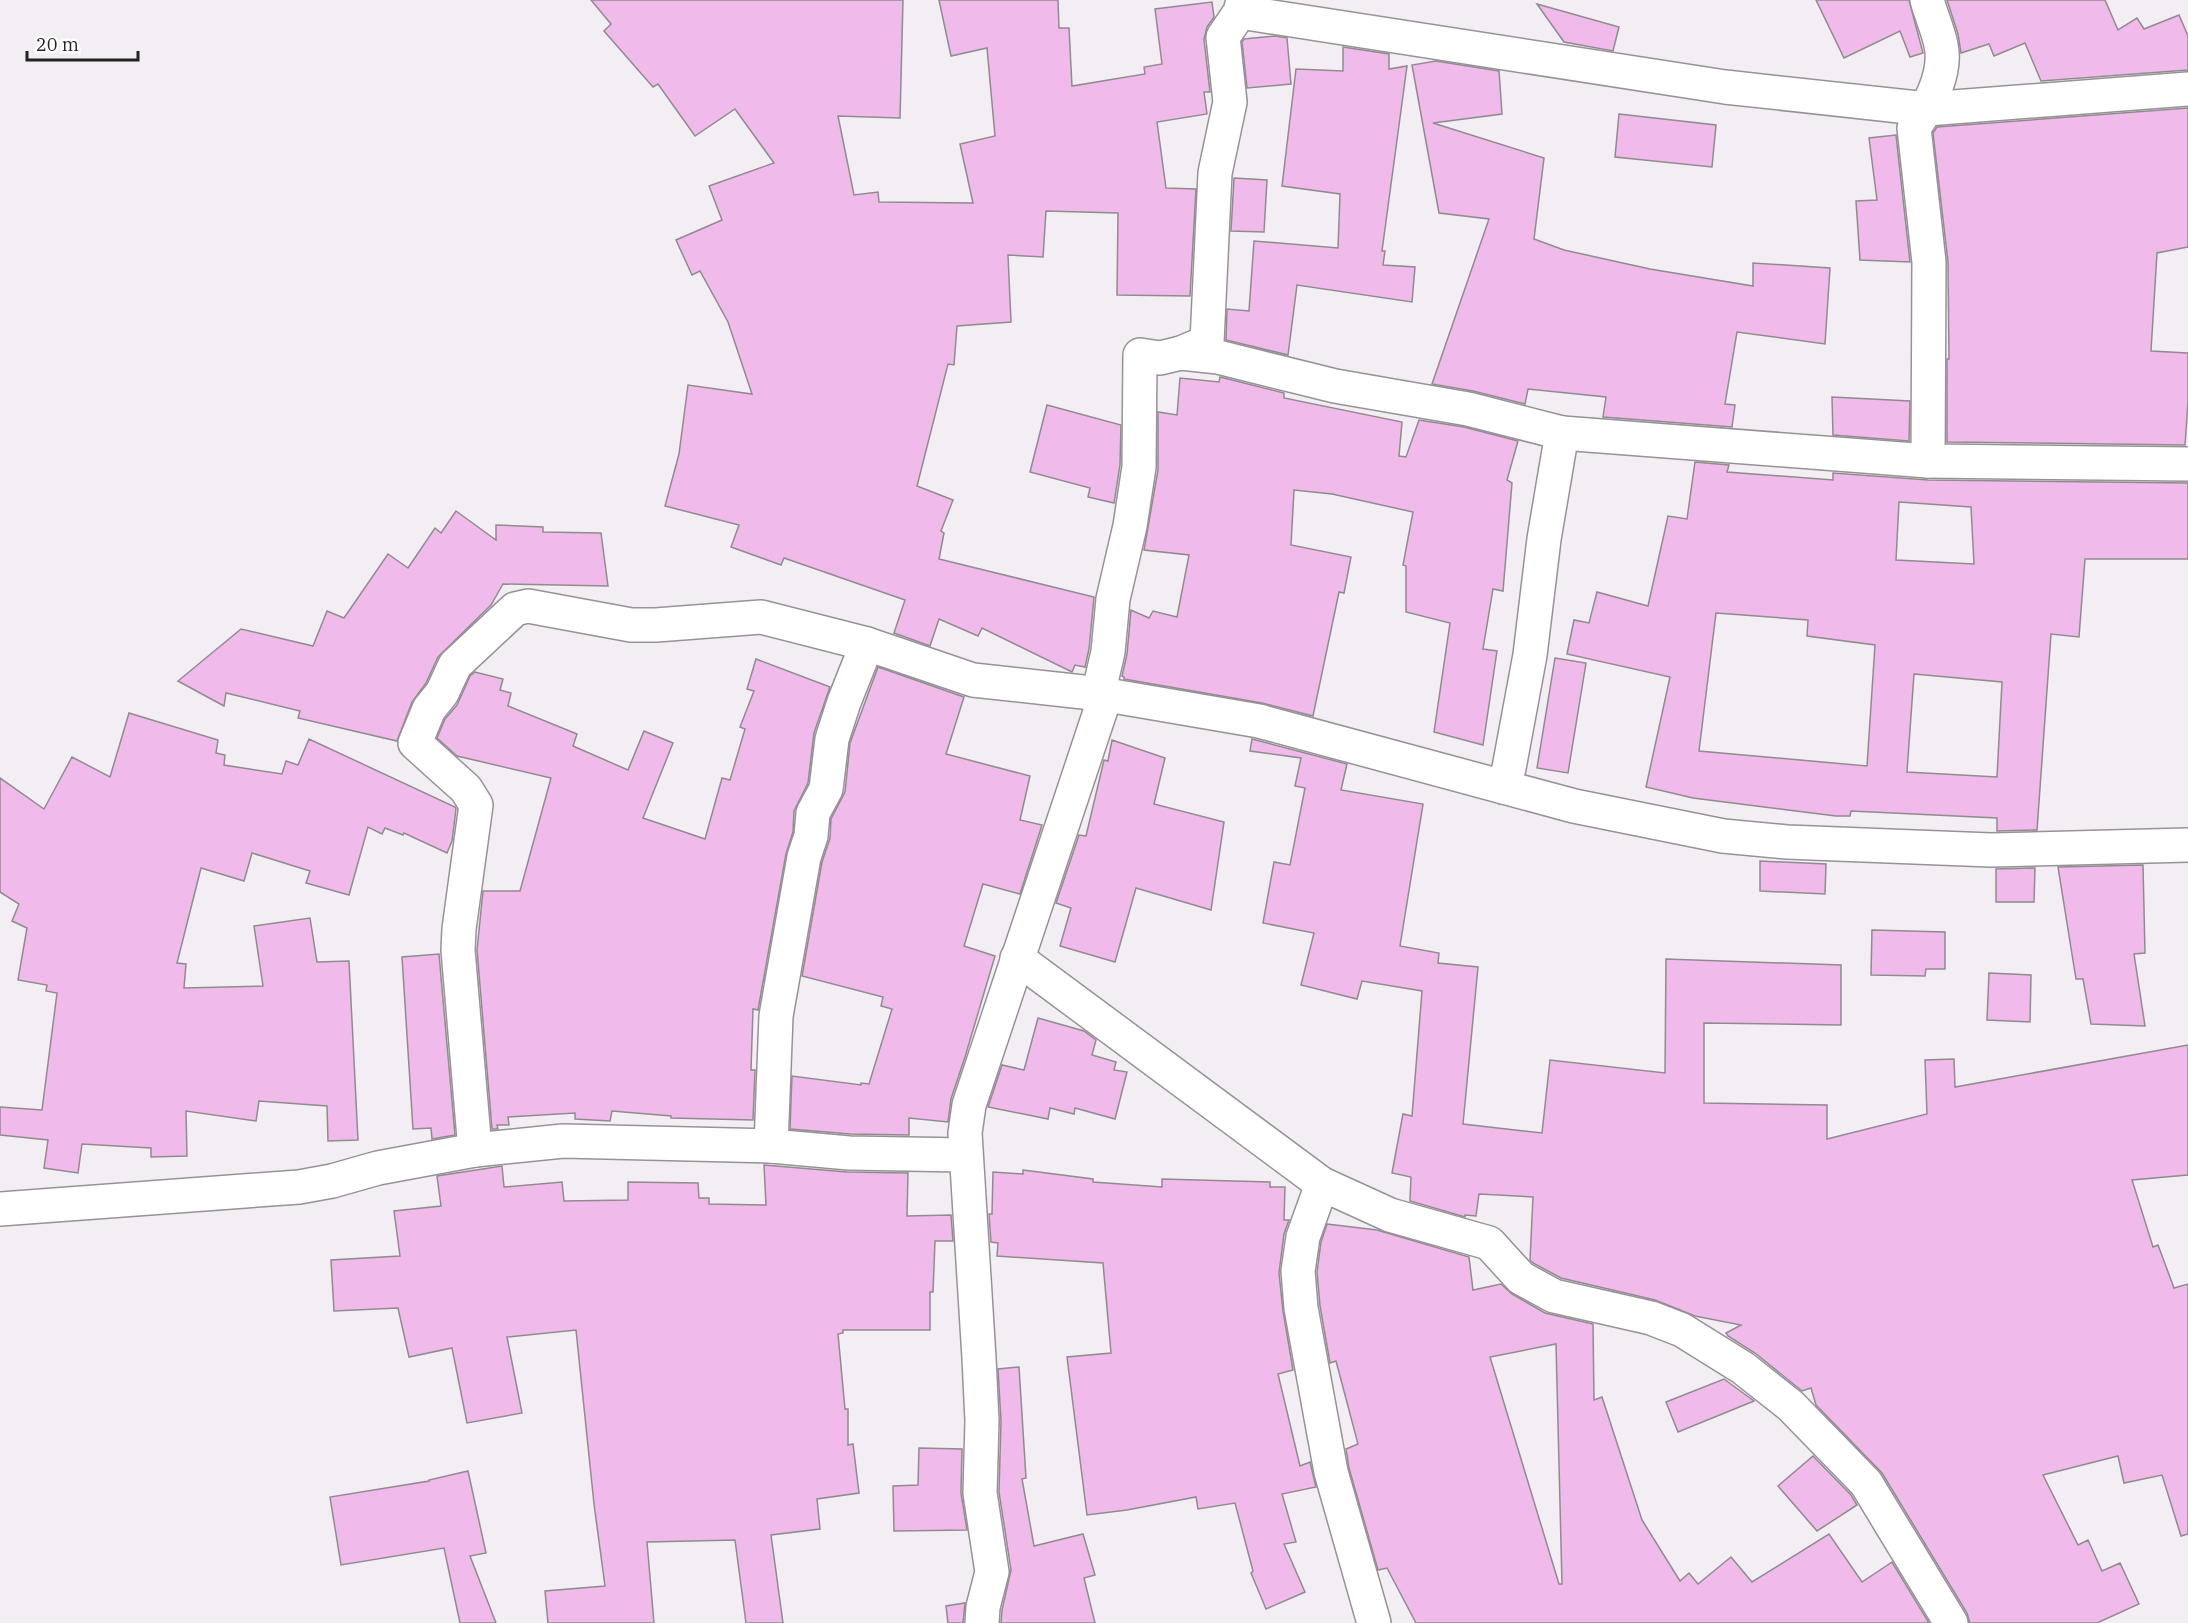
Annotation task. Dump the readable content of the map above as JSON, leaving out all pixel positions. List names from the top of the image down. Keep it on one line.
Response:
{"scale_bar":"20 m"}
